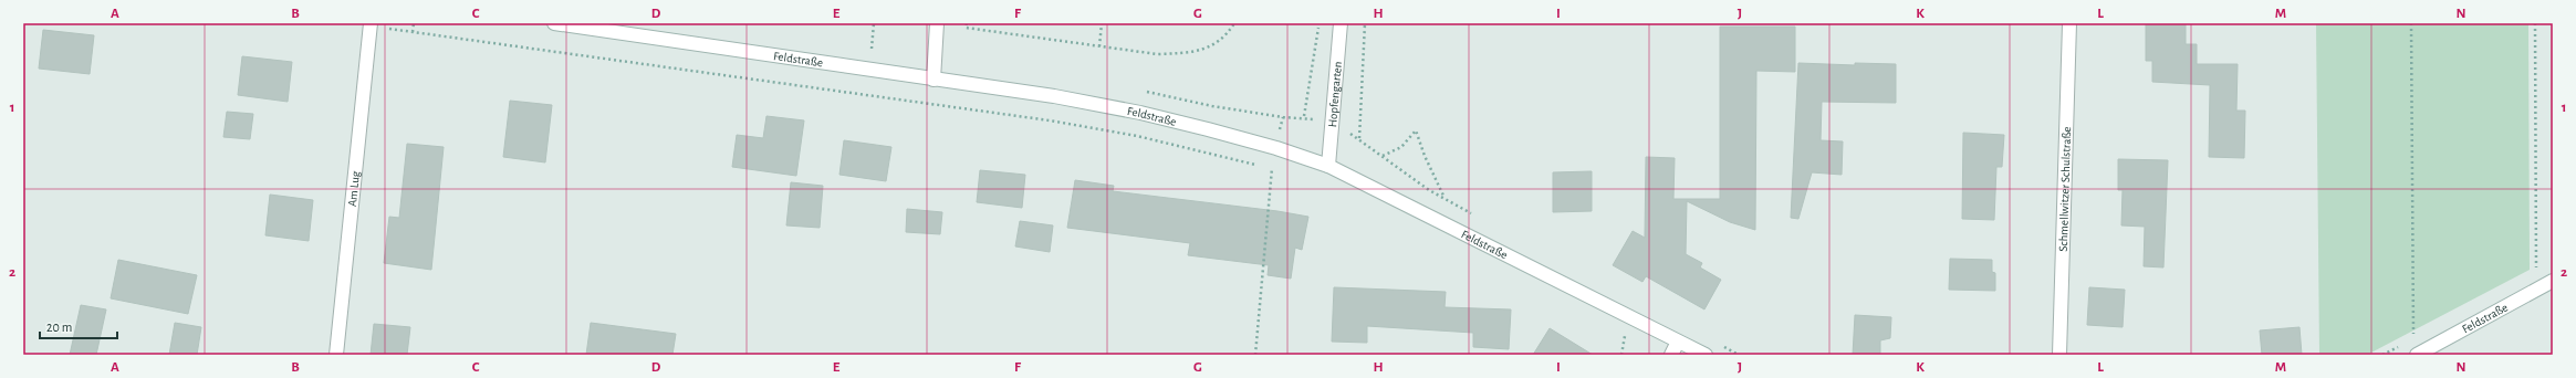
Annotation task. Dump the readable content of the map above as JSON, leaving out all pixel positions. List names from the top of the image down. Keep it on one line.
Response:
{"streets":{"street":["Feldstraße","Hopfengarten","Am Lug","Schmellwitzer Schulstraße"]},"crossings":[["Feldstraße","Hopfengarten"]],"scale_bar":"20 m","grid":{"columns":["A","B","C","D","E","F","G","H","I","J","K","L","M","N"],"rows":["1","2"]}}
